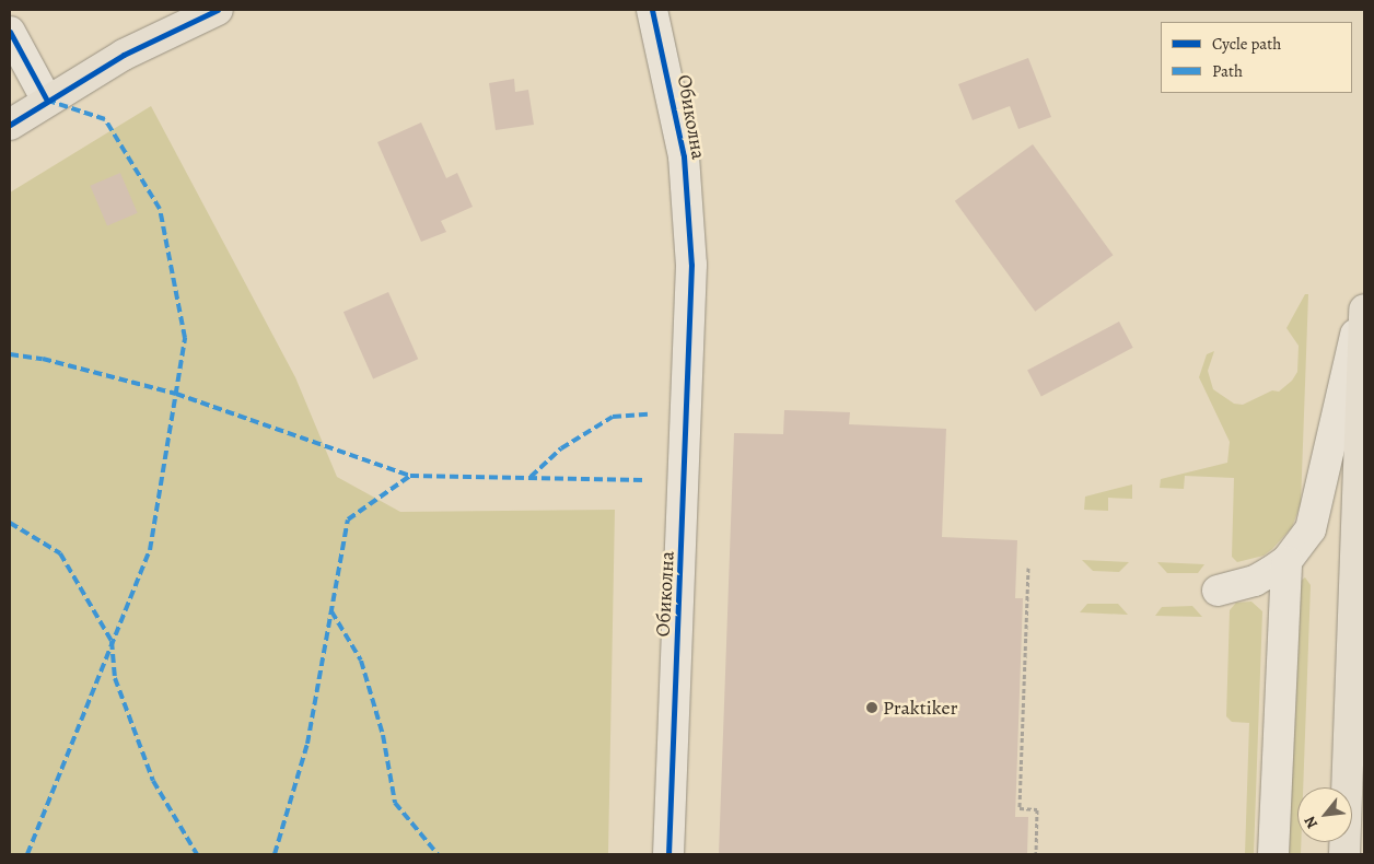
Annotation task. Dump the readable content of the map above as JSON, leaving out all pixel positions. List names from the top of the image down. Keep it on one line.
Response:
{"streets":{"street":["Обиколна"]},"places":["Praktiker"],"legend":["Cycle path","Path"],"north":"bottom left"}
